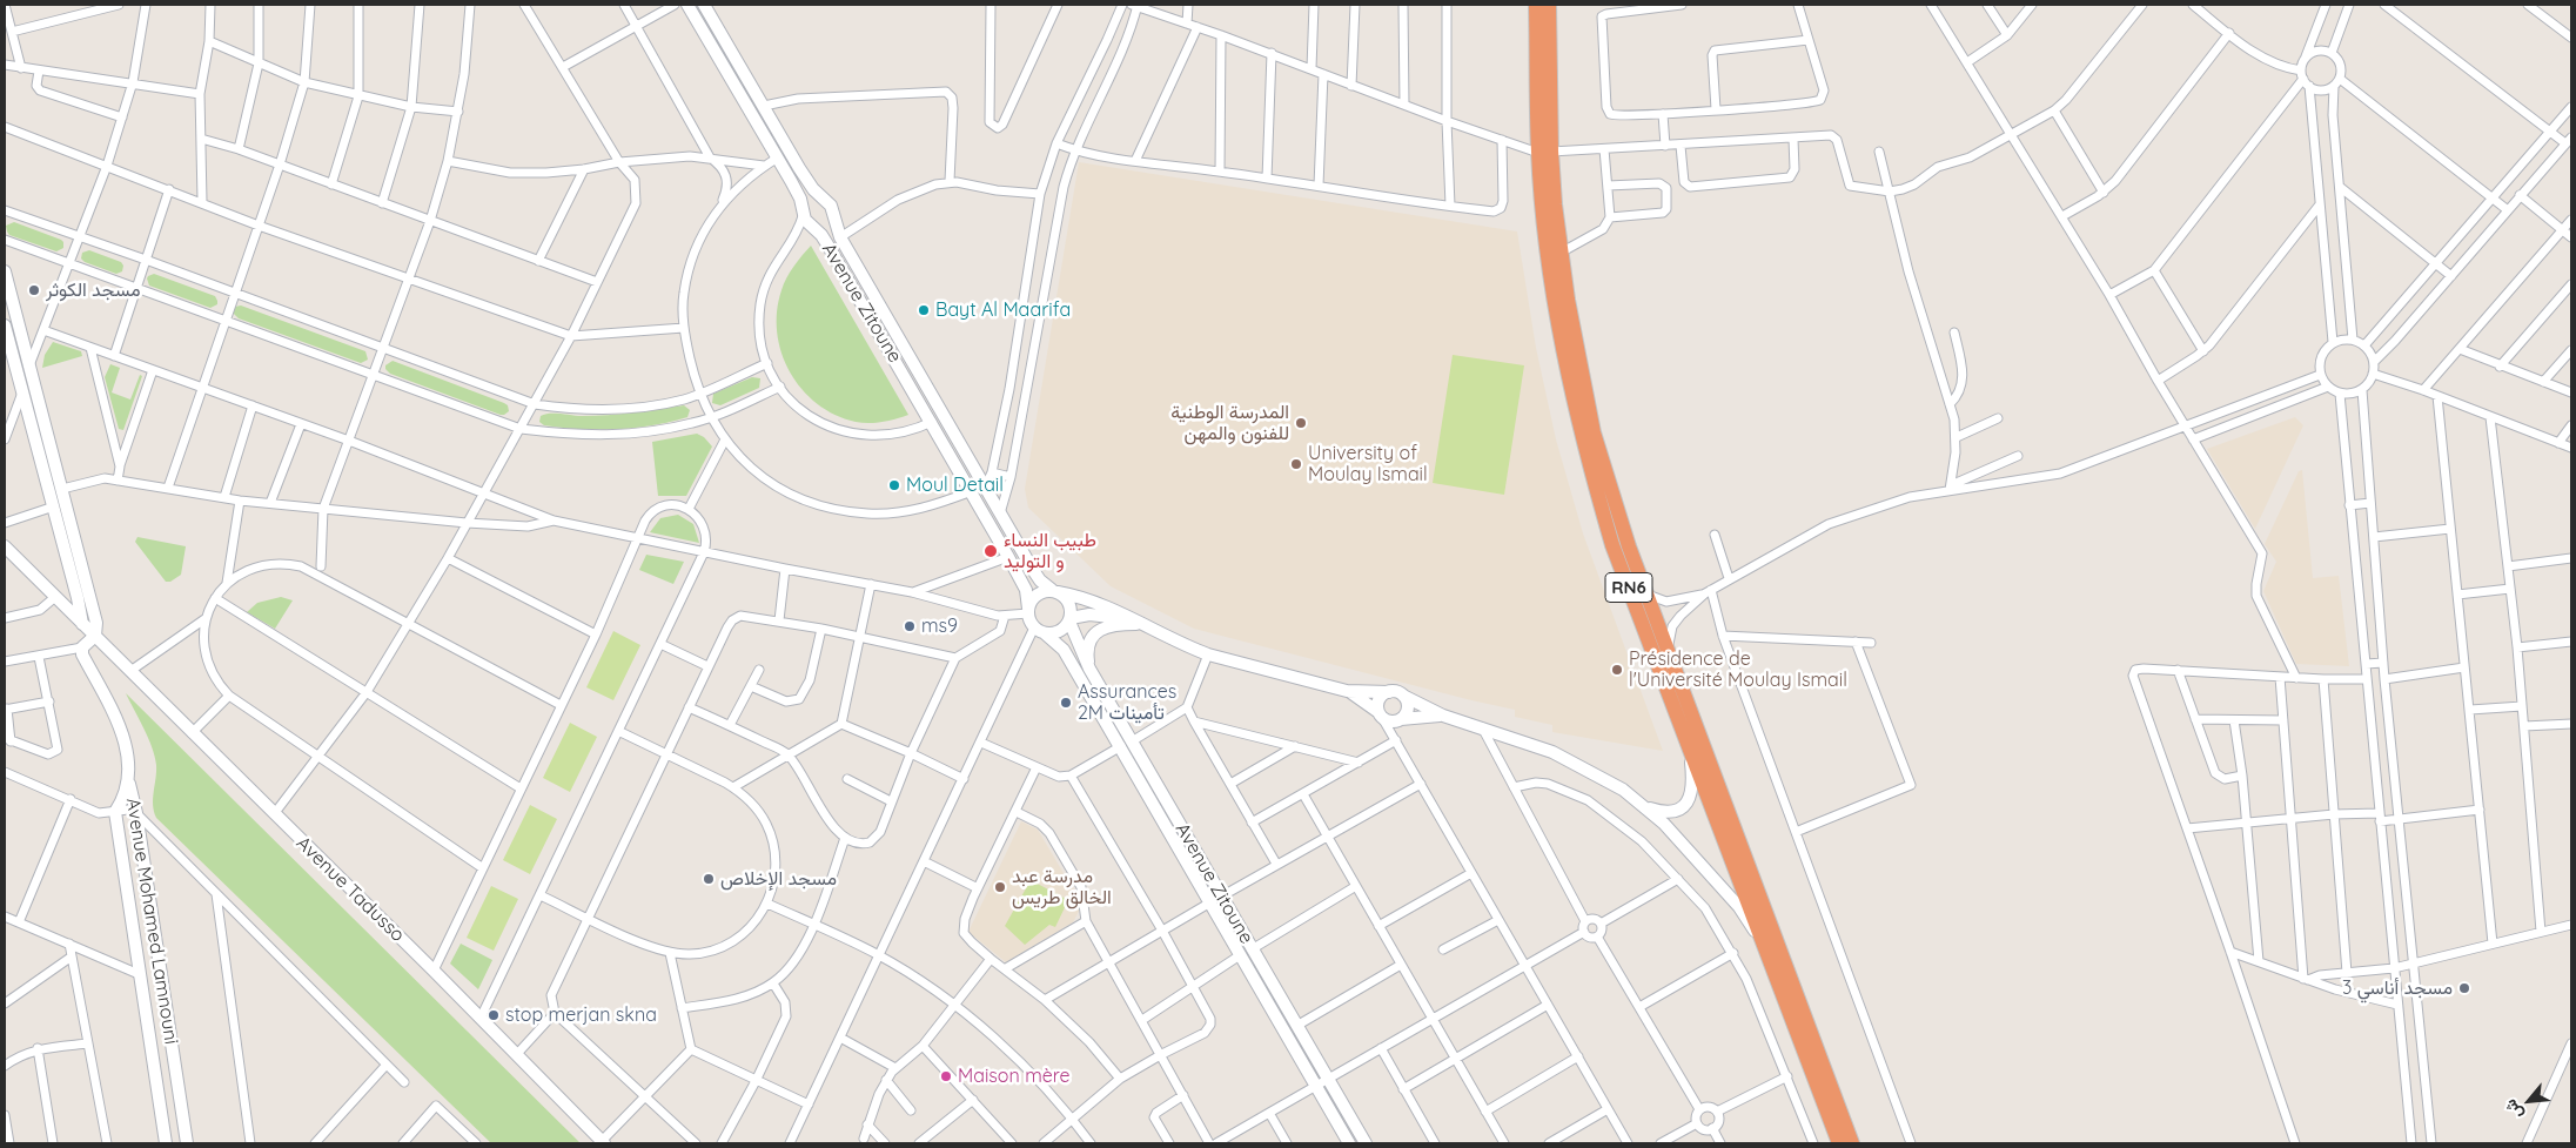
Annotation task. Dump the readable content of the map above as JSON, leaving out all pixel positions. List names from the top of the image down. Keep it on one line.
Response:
{"streets":{"highway":["RN6"],"street":["Avenue Zitoune","Avenue Tadusso","Avenue Mohamed Lamnouni"]},"places":["مسجد الكوثر","Bayt Al Maarifa","المدرسة الوطنية للفنون والمهن","University of Moulay Ismail","Moul Detail","طبيب النساء و التوليد","ms9","Présidence de l'Université Moulay Ismail","Assurances 2M تأمينات","مسجد الإخلاص","مدرسة عبد الخالق طريس","مسجد أناسي 3","stop merjan skna","Maison mère"],"north":"bottom left"}
